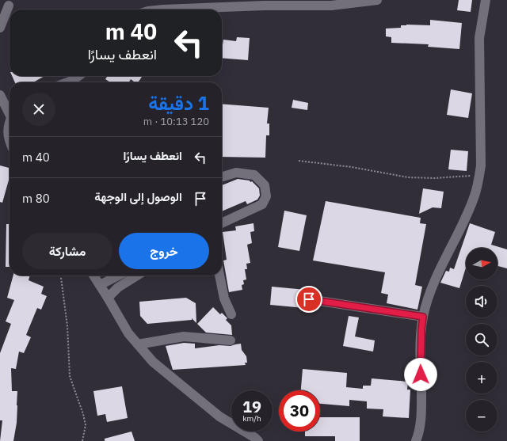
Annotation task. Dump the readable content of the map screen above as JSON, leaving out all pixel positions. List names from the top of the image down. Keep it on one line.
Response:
{"north":"right","page":{"turn":["40 m","انعطف يسارًا"],"heading":["1 دقيقة","120 m · 10:13"],"list":[{"name":"انعطف يسارًا","value":"40 m"},{"name":"الوصول إلى الوجهة","value":"80 m"}],"buttons":["خروج","مشاركة"],"map_buttons":["+","−"],"speed":"19 km/h","limit":"30"}}
